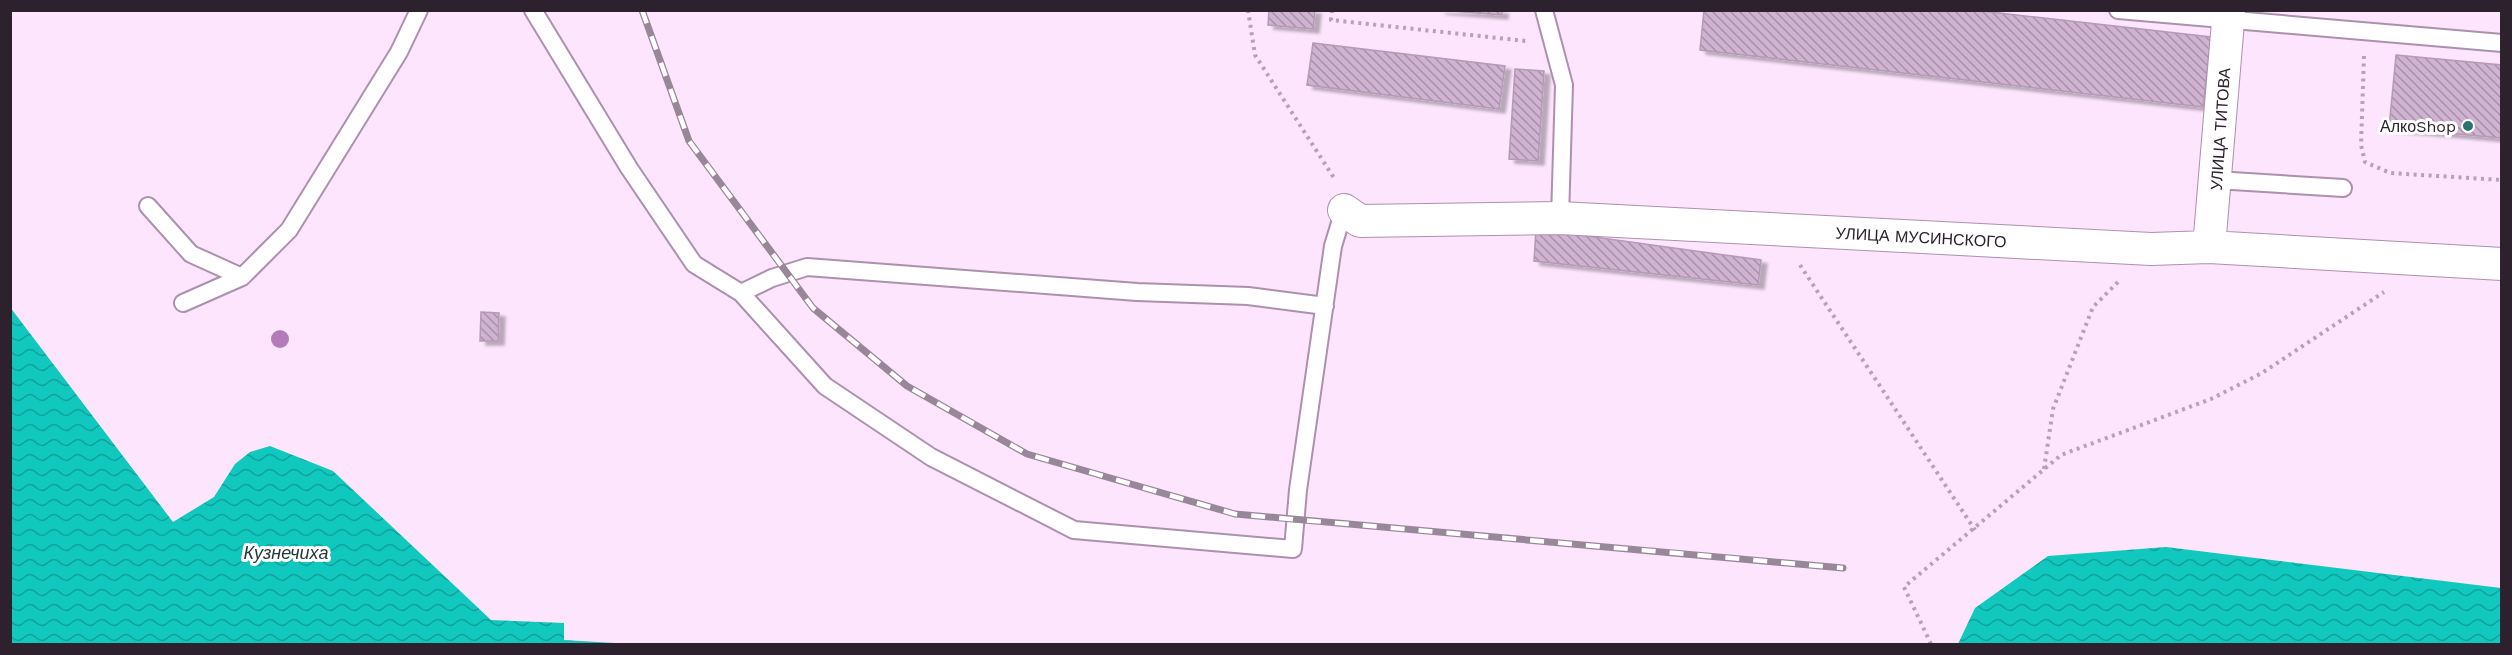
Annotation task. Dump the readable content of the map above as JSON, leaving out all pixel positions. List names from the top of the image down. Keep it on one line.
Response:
{"streets":{"street":["УЛИЦА ТИТОВА","УЛИЦА МУСИНСКОГО"]},"crossings":[["УЛИЦА ТИТОВА","УЛИЦА МУСИНСКОГО"]],"water":["Кузнечиха"],"places":["АлкоShop"]}
